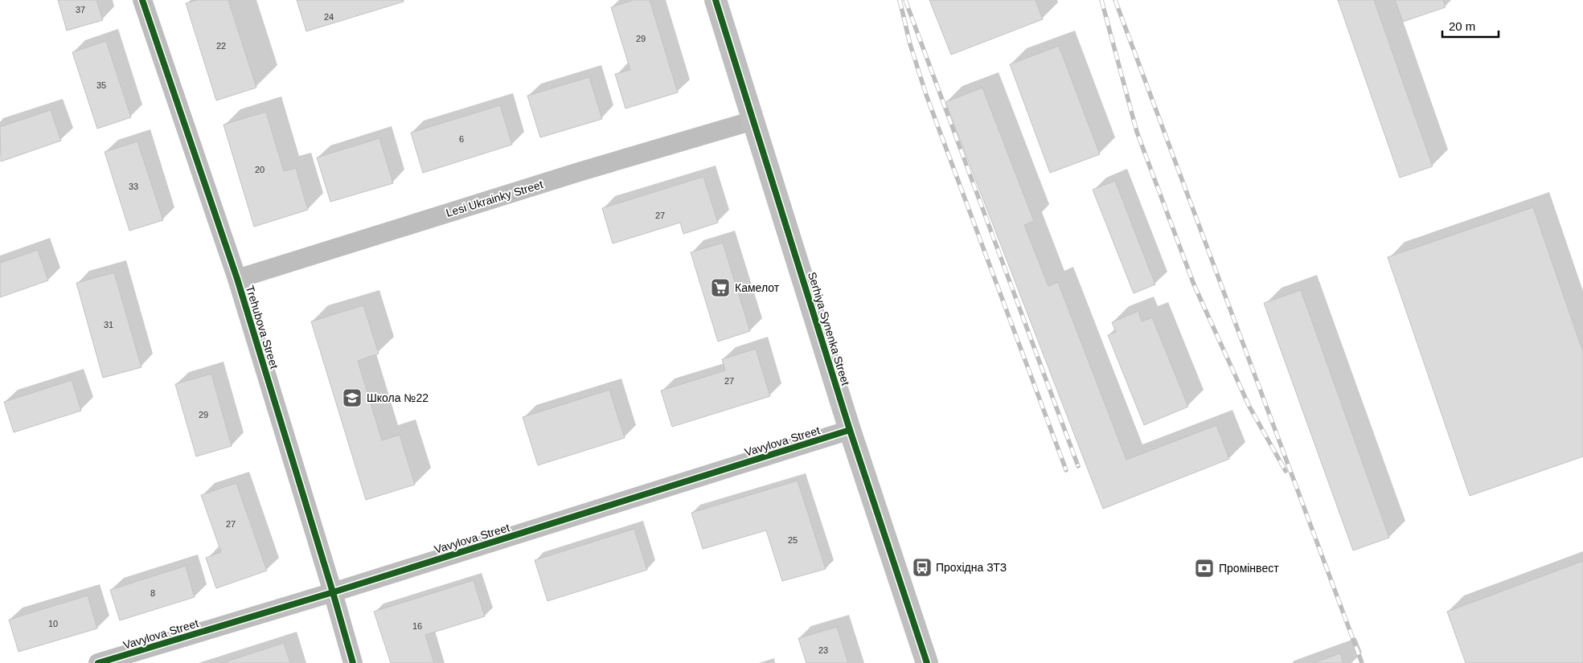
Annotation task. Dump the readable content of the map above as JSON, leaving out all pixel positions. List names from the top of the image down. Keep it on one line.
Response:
{"streets":{"street":["Lesi Ukrainky Street","Trehubova Street","Serhiya Synenka Street","Vavylova Street"]},"crossings":[["Lesi Ukrainky Street","Trehubova Street"],["Lesi Ukrainky Street","Serhiya Synenka Street"],["Trehubova Street","Vavylova Street"],["Serhiya Synenka Street","Vavylova Street"]],"places":{"supermarket":["Камелот"],"school or university":["Школа №22"],"bus stop":["Прохідна ЗТЗ"],"bank":["Промінвест"]},"house_numbers":["37","24","29","22","35","6","20","33","27","31","27","29","27","25","8","10","16","23"],"scale_bar":"20 m"}
